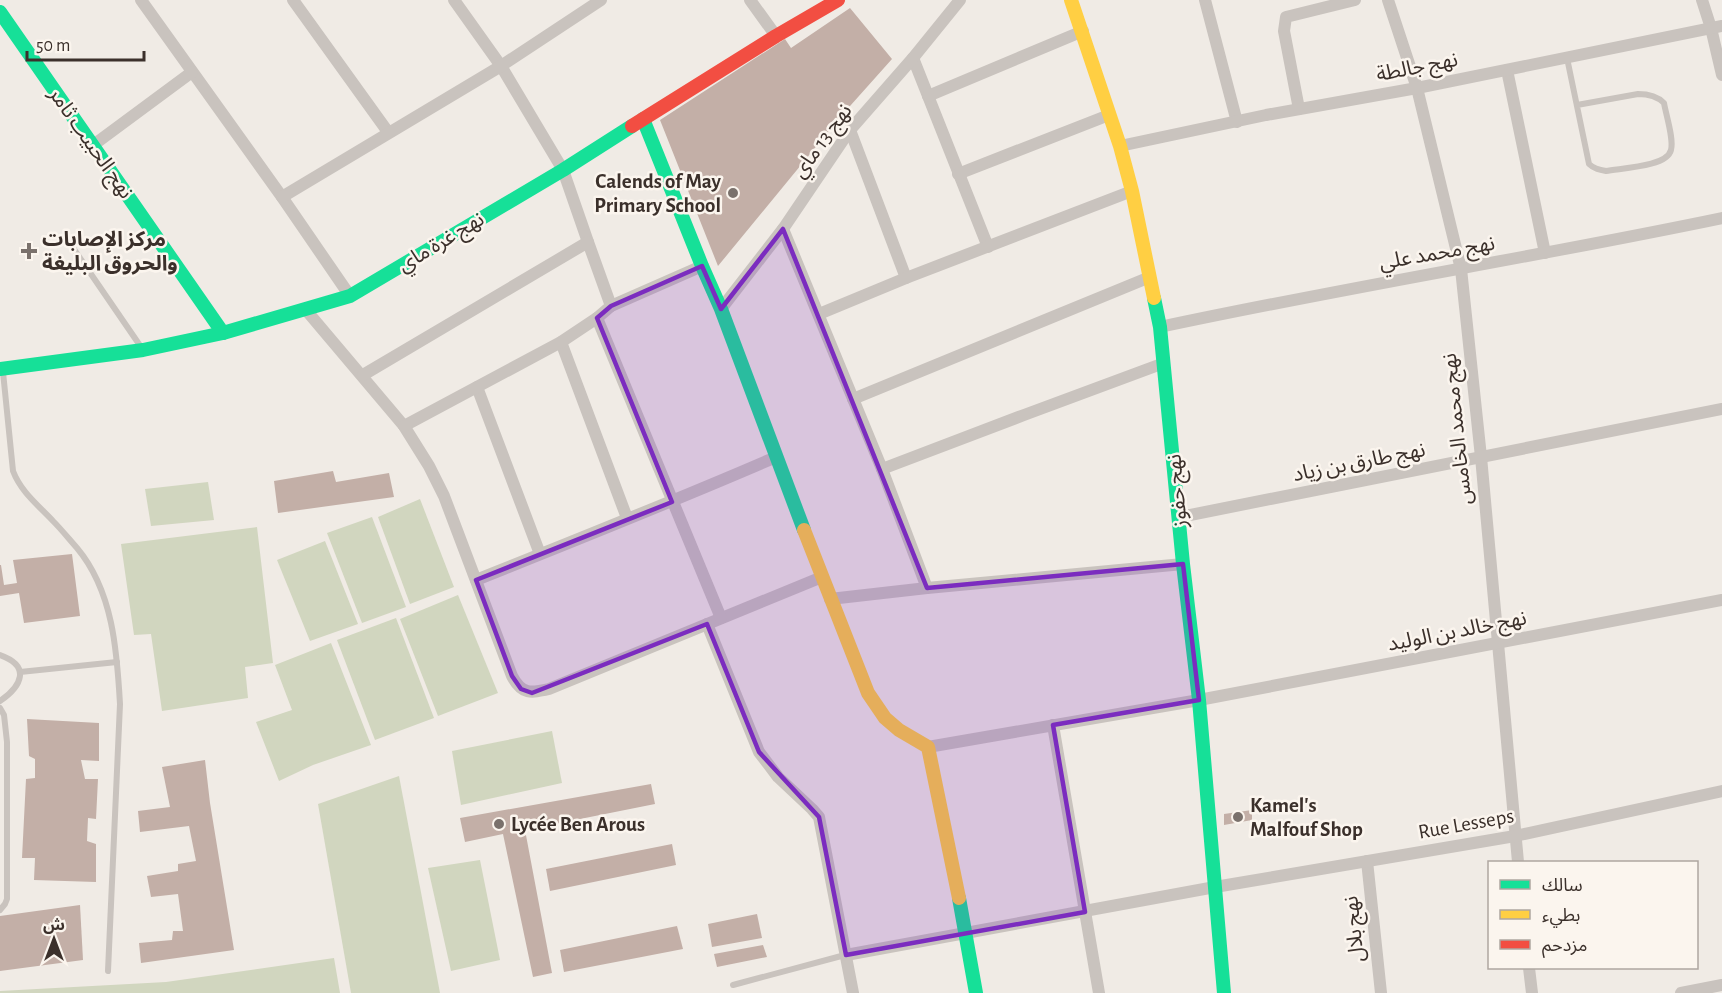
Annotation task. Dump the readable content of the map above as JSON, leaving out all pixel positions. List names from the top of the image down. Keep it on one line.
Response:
{"streets":{"street":["نهج جالطة","نهج 13 ماي","نهج الحبيب ثامر","نهج غرة ماي","نهج محمد علي","نهج محمد الخامس","نهج طارق بن زياد","نهج حفوز","نهج خالد بن الوليد","Rue Lesseps","نهج بلال"]},"crossings":[["نهج جالطة","نهج محمد الخامس"],["نهج جالطة","نهج حفوز"],["نهج الحبيب ثامر","نهج غرة ماي"],["نهج محمد علي","نهج محمد الخامس"],["نهج محمد علي","نهج حفوز"],["نهج محمد الخامس","نهج طارق بن زياد"],["نهج محمد الخامس","نهج خالد بن الوليد"],["نهج محمد الخامس","Rue Lesseps"],["نهج طارق بن زياد","نهج حفوز"],["نهج حفوز","نهج خالد بن الوليد"],["نهج حفوز","Rue Lesseps"],["Rue Lesseps","نهج بلال"]],"places":{"other":["Calends of May Primary School","Kamel's Malfouf Shop","Lycée Ben Arous"],"health":["مركز الإصابات والحروق البليغة"]},"legend":["سالك","بطيء","مزدحم"],"scale_bar":"50 m","north":"top"}
